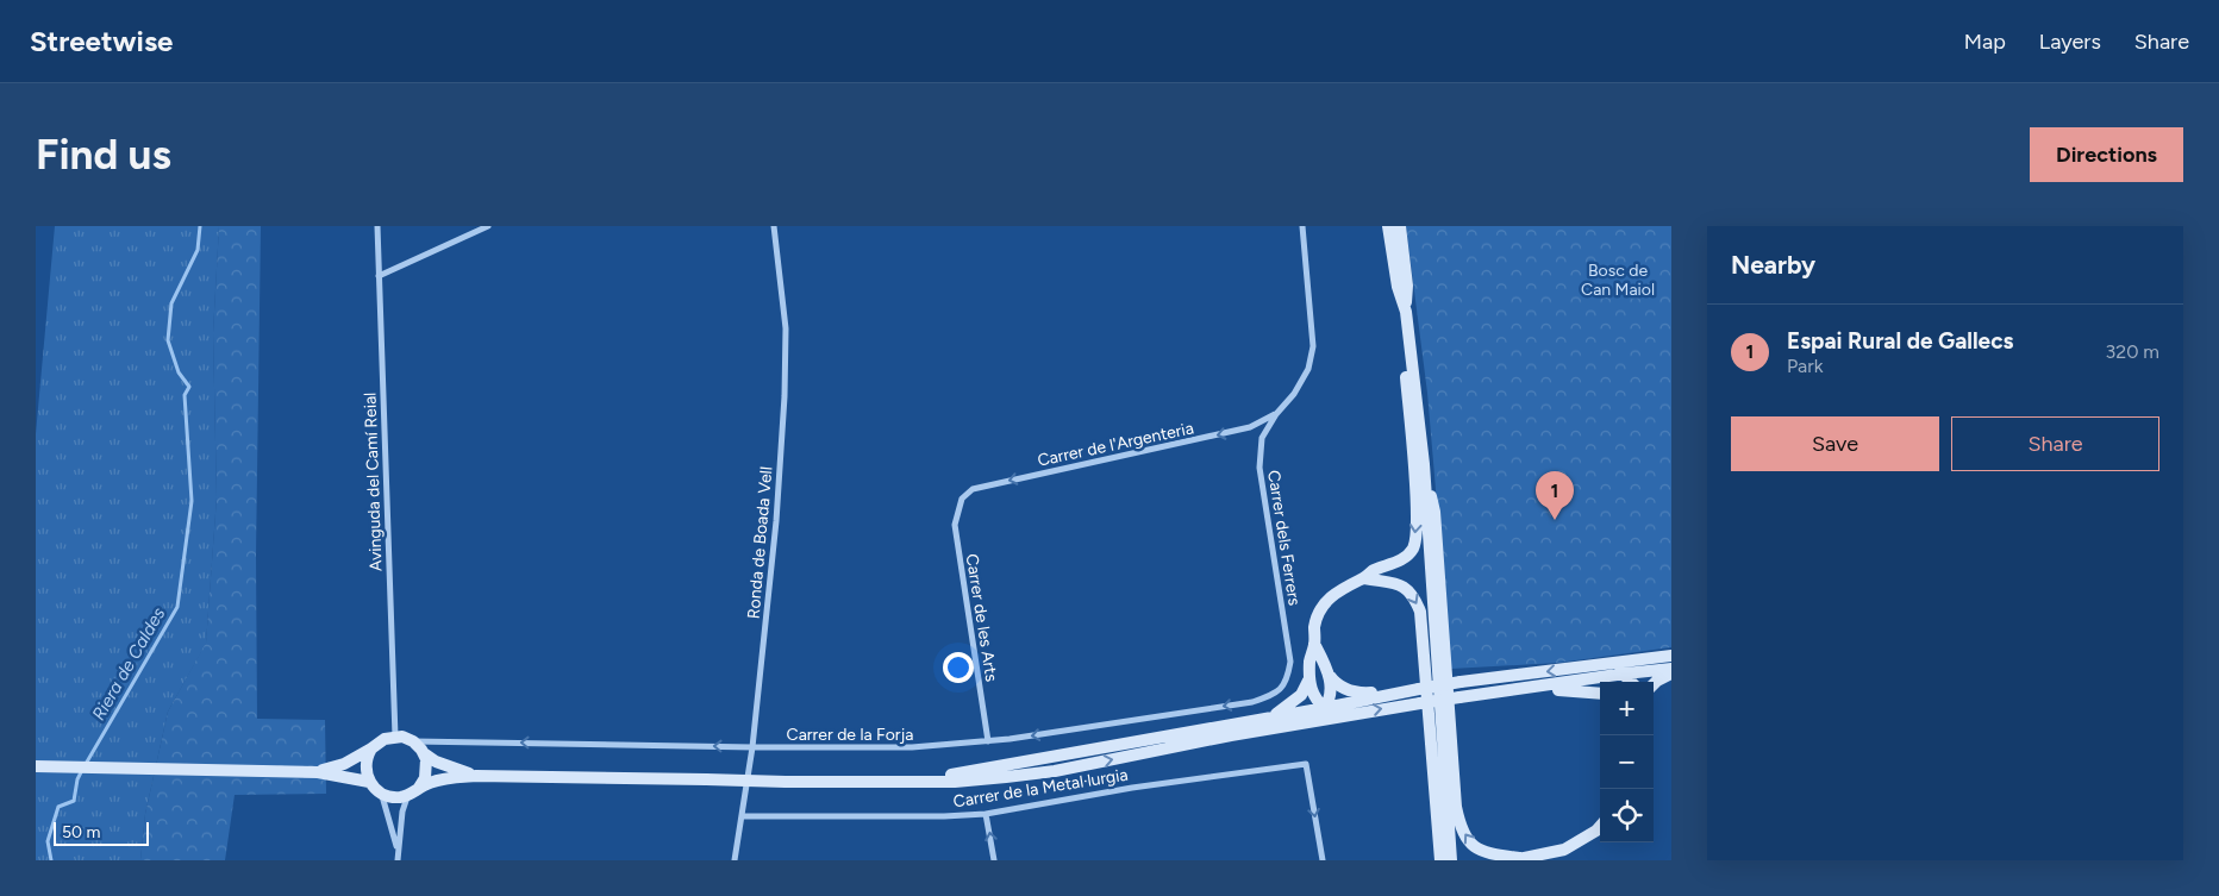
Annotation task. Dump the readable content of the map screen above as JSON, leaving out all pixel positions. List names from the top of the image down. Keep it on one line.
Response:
{"streets":{"street":["Carrer de l'Argenteria","Avinguda del Camí Reial","Carrer dels Ferrers","Ronda de Boada Vell","Carrer de les Arts","Carrer de la Forja","Carrer de la Metal·lurgia"]},"crossings":[["Carrer de l'Argenteria","Carrer dels Ferrers"],["Carrer de l'Argenteria","Carrer de les Arts"],["Avinguda del Camí Reial","Carrer de la Forja"],["Carrer dels Ferrers","Carrer de la Forja"],["Ronda de Boada Vell","Carrer de la Forja"],["Ronda de Boada Vell","Carrer de la Metal·lurgia"],["Carrer de les Arts","Carrer de la Forja"]],"one_way":["Carrer de l'Argenteria","Carrer de la Forja","Carrer de la Metal·lurgia"],"water":["Riera de Caldes"],"parks":["Bosc de Can Maiol"],"scale_bar":"50 m","page":{"header":"Streetwise","nav":["Map","Layers","Share"],"buttons":["Directions",["Save","Share"]],"title":"Find us","heading":"Nearby","list":[{"mark":"1","name":"Espai Rural de Gallecs","note":"Park","value":"320 m"}],"pins":"1","map_buttons":["+","−"],"scale":"50 m"}}
